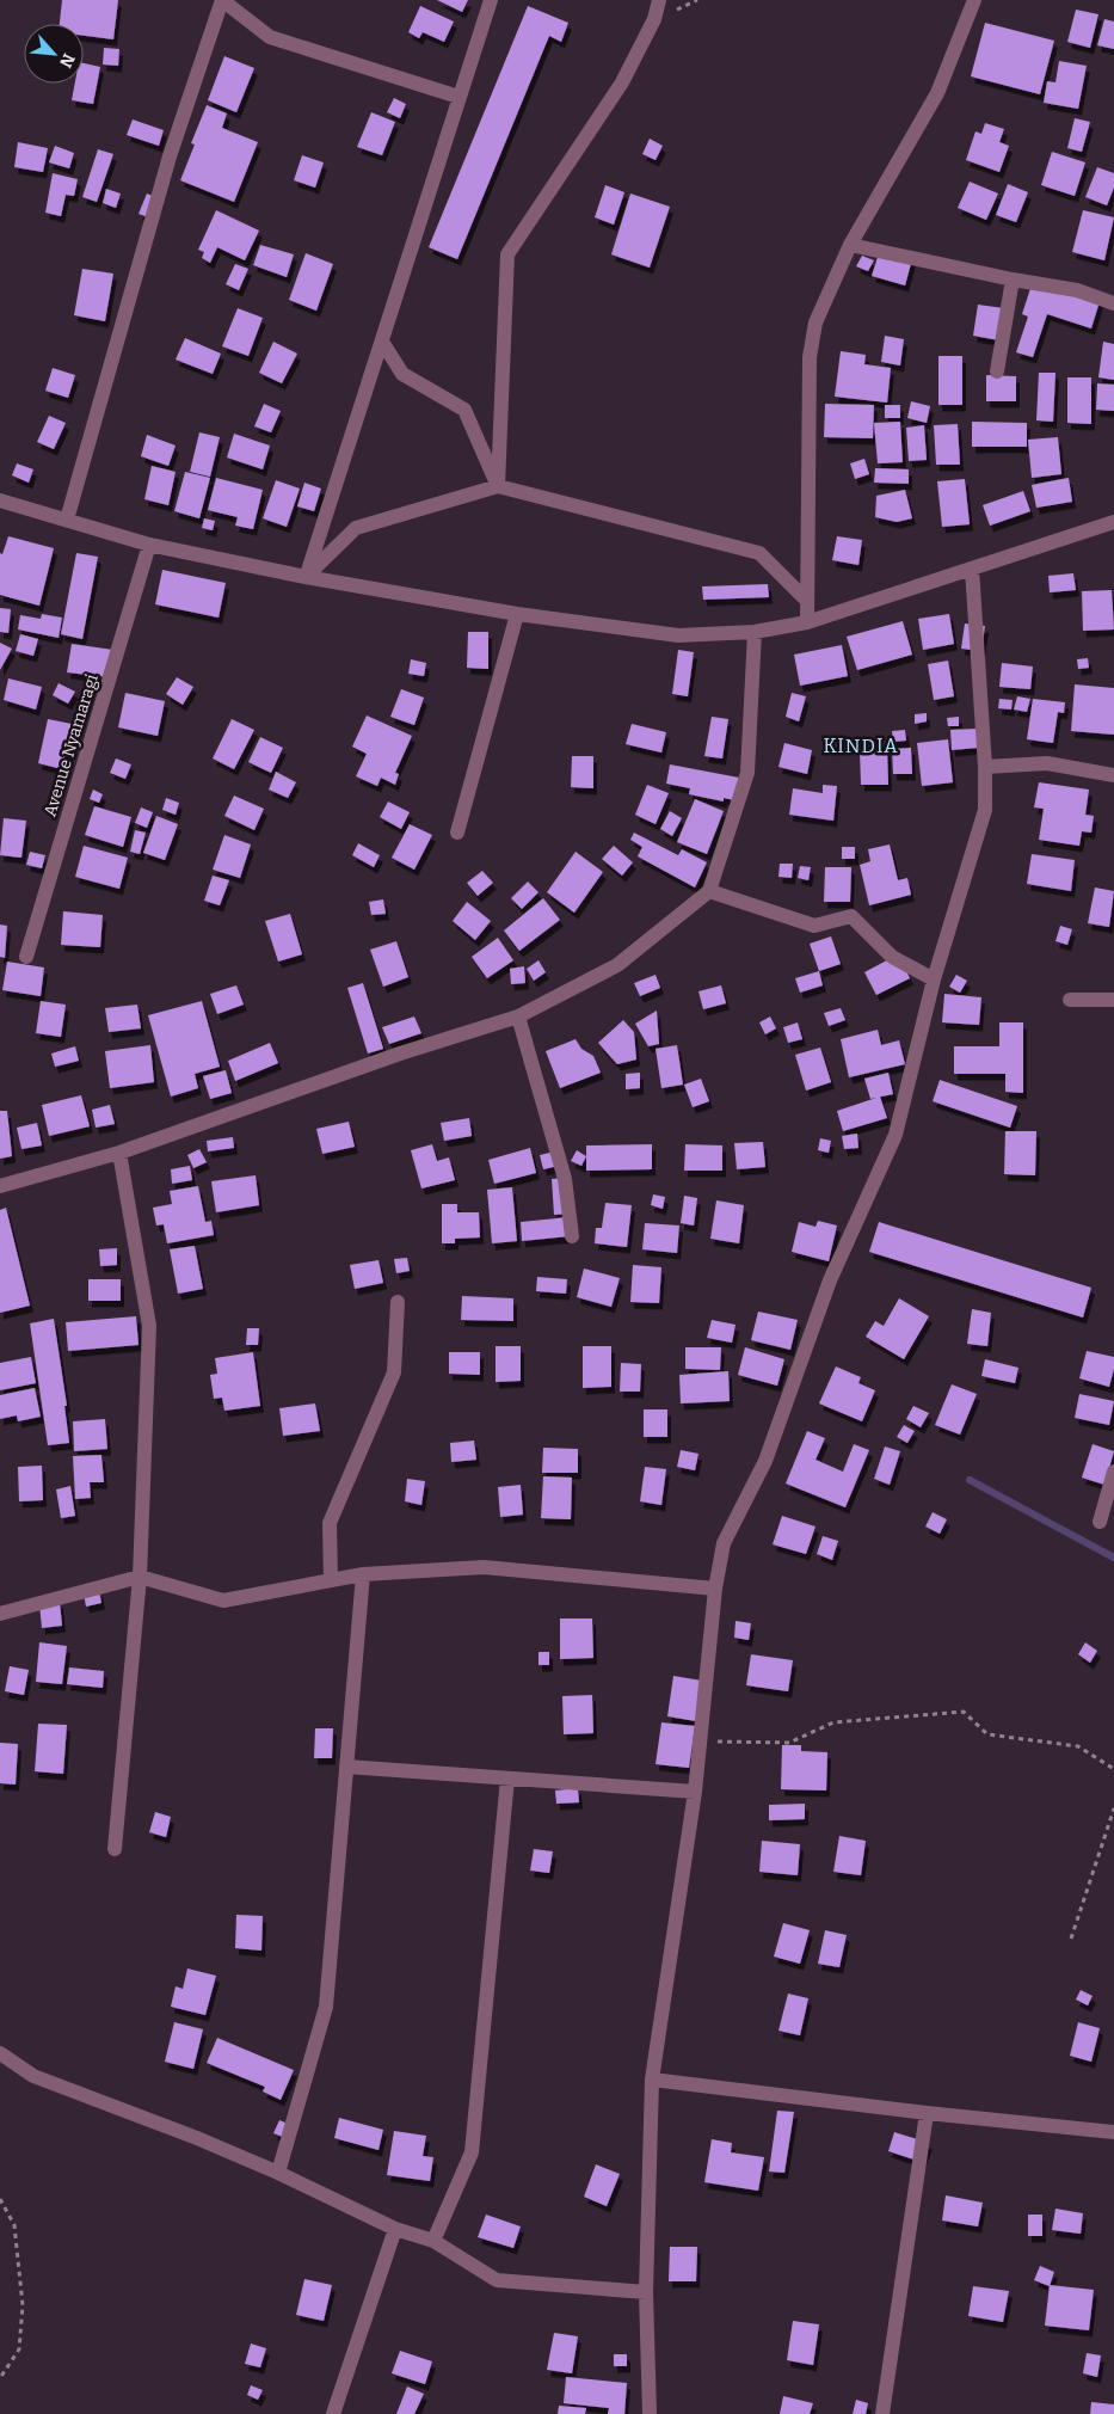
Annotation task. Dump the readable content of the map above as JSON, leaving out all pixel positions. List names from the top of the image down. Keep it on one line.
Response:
{"streets":{"street":["Avenue Nyamaragi"]},"districts":["KINDIA"],"north":"bottom right"}
